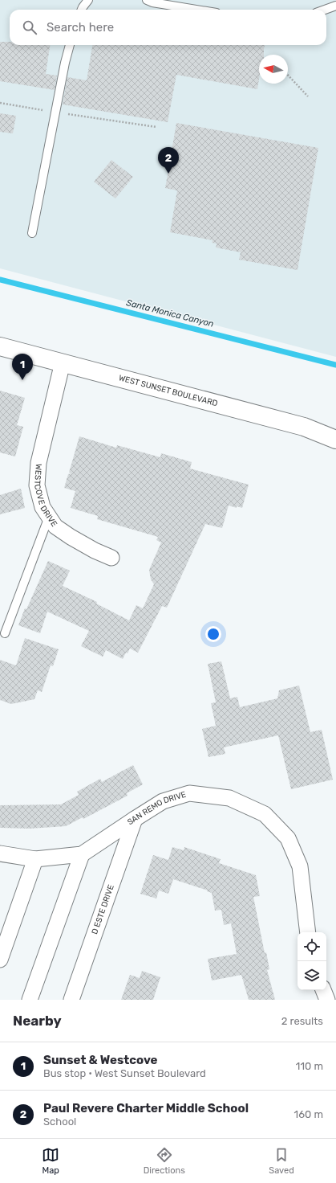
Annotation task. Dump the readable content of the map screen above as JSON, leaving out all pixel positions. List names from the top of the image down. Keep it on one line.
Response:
{"streets":{"main road":["WEST SUNSET BOULEVARD"],"street":["WESTCOVE DRIVE","SAN REMO DRIVE","D ESTE DRIVE"]},"crossings":[["WEST SUNSET BOULEVARD","WESTCOVE DRIVE"],["SAN REMO DRIVE","D ESTE DRIVE"]],"water":["Santa Monica Canyon"],"north":"left","page":{"search":"Search here","pins":["2","1"],"heading":["Nearby","2 results"],"list":[{"mark":"1","name":"Sunset & Westcove","note":"Bus stop · West Sunset Boulevard","value":"110 m"},{"mark":"2","name":"Paul Revere Charter Middle School","note":"School","value":"160 m"}],"nav":["Map","Directions","Saved"]}}
